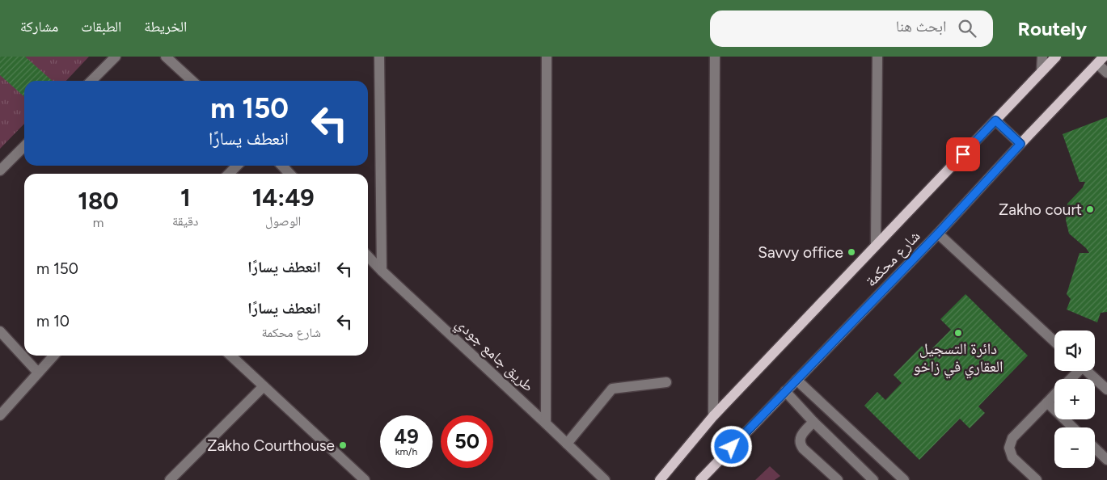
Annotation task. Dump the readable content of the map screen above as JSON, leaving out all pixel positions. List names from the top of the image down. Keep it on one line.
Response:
{"streets":{"main road":["شارع محكمة"],"street":["طريق جامع جودي"]},"places":["Zakho court","Savvy office","دائرة التسجيل العقاري في زاخو","Zakho Courthouse"],"page":{"header":"Routely","search":"ابحث هنا","nav":["الخريطة","الطبقات","مشاركة"],"turn":["150 m","انعطف يسارًا"],"eta":["14:49","الوصول","1","دقيقة","180","m"],"list":[{"name":"انعطف يسارًا","value":"150 m"},{"name":"انعطف يسارًا","note":"شارع محكمة","value":"10 m"}],"map_buttons":["+","−"],"speed":"49 km/h","limit":"50"}}
